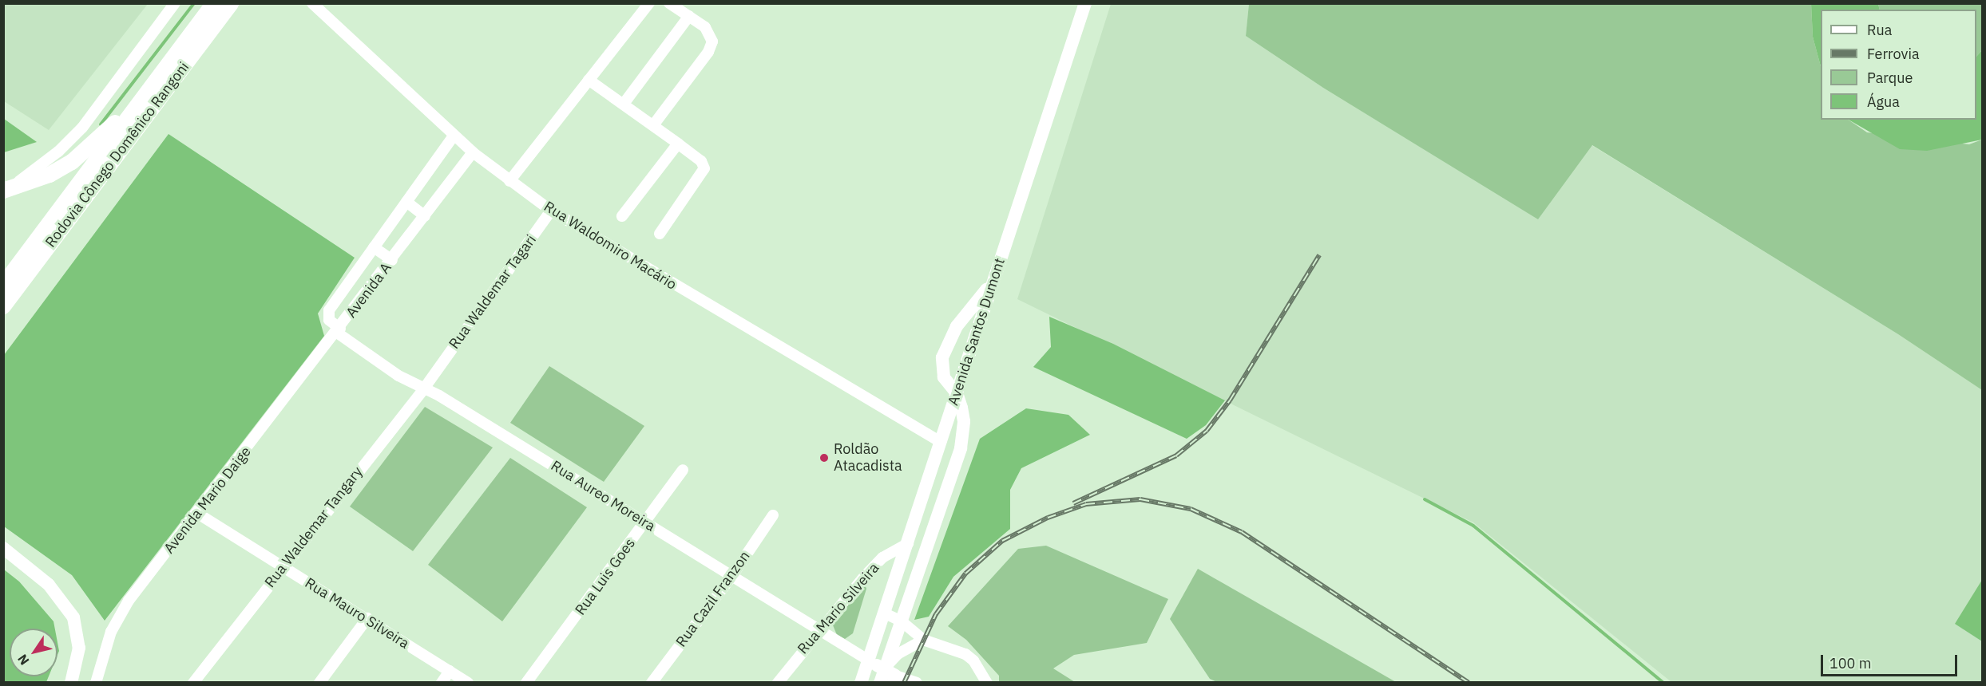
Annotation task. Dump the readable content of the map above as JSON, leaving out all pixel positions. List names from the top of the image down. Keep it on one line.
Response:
{"streets":{"highway":["Rodovia Cônego Domênico Rangoni"],"main road":["Avenida Santos Dumont"],"street":["Rua Waldomiro Macário","Avenida A","Rua Waldemar Tagari","Rua Aureo Moreira","Avenida Mario Daige","Rua Waldemar Tangary","Rua Luis Goes","Rua Cazil Franzon","Rua Mario Silveira","Rua Mauro Silveira"]},"crossings":[["Rua Waldomiro Macário","Avenida A"],["Rua Waldomiro Macário","Rua Waldemar Tagari"],["Rua Waldomiro Macário","Avenida Santos Dumont"],["Avenida A","Rua Aureo Moreira"],["Avenida A","Avenida Mario Daige"],["Rua Waldemar Tagari","Rua Waldemar Tangary"],["Avenida Santos Dumont","Rua Aureo Moreira"],["Avenida Santos Dumont","Rua Mario Silveira"],["Rua Aureo Moreira","Avenida Mario Daige"],["Rua Aureo Moreira","Rua Waldemar Tangary"],["Rua Aureo Moreira","Rua Luis Goes"],["Rua Aureo Moreira","Rua Cazil Franzon"],["Rua Aureo Moreira","Rua Mario Silveira"],["Avenida Mario Daige","Rua Mauro Silveira"],["Rua Waldemar Tangary","Rua Mauro Silveira"]],"places":["Roldão Atacadista"],"legend":["Rua","Ferrovia","Parque","Água"],"scale_bar":"100 m","north":"bottom left"}
